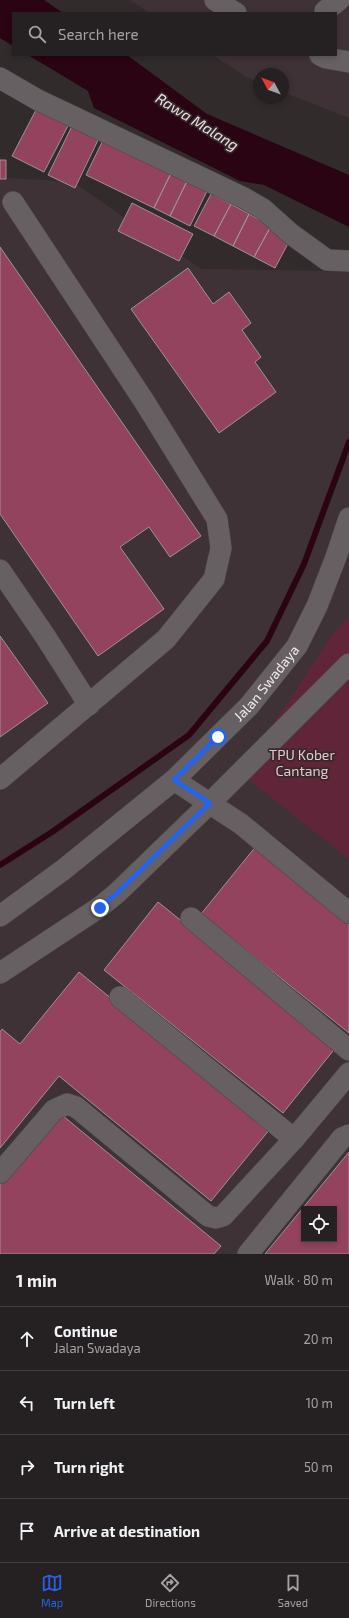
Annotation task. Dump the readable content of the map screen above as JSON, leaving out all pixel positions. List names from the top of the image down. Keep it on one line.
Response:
{"streets":{"street":["Jalan Swadaya"]},"water":["Rawa Malang"],"parks":["TPU Kober Cantang"],"north":"top left","page":{"search":"Search here","heading":["1 min","Walk · 80 m"],"list":[["Continue","Jalan Swadaya","20 m"],["Turn left","10 m"],["Turn right","50 m"],"Arrive at destination"],"nav":["Map","Directions","Saved"]}}
